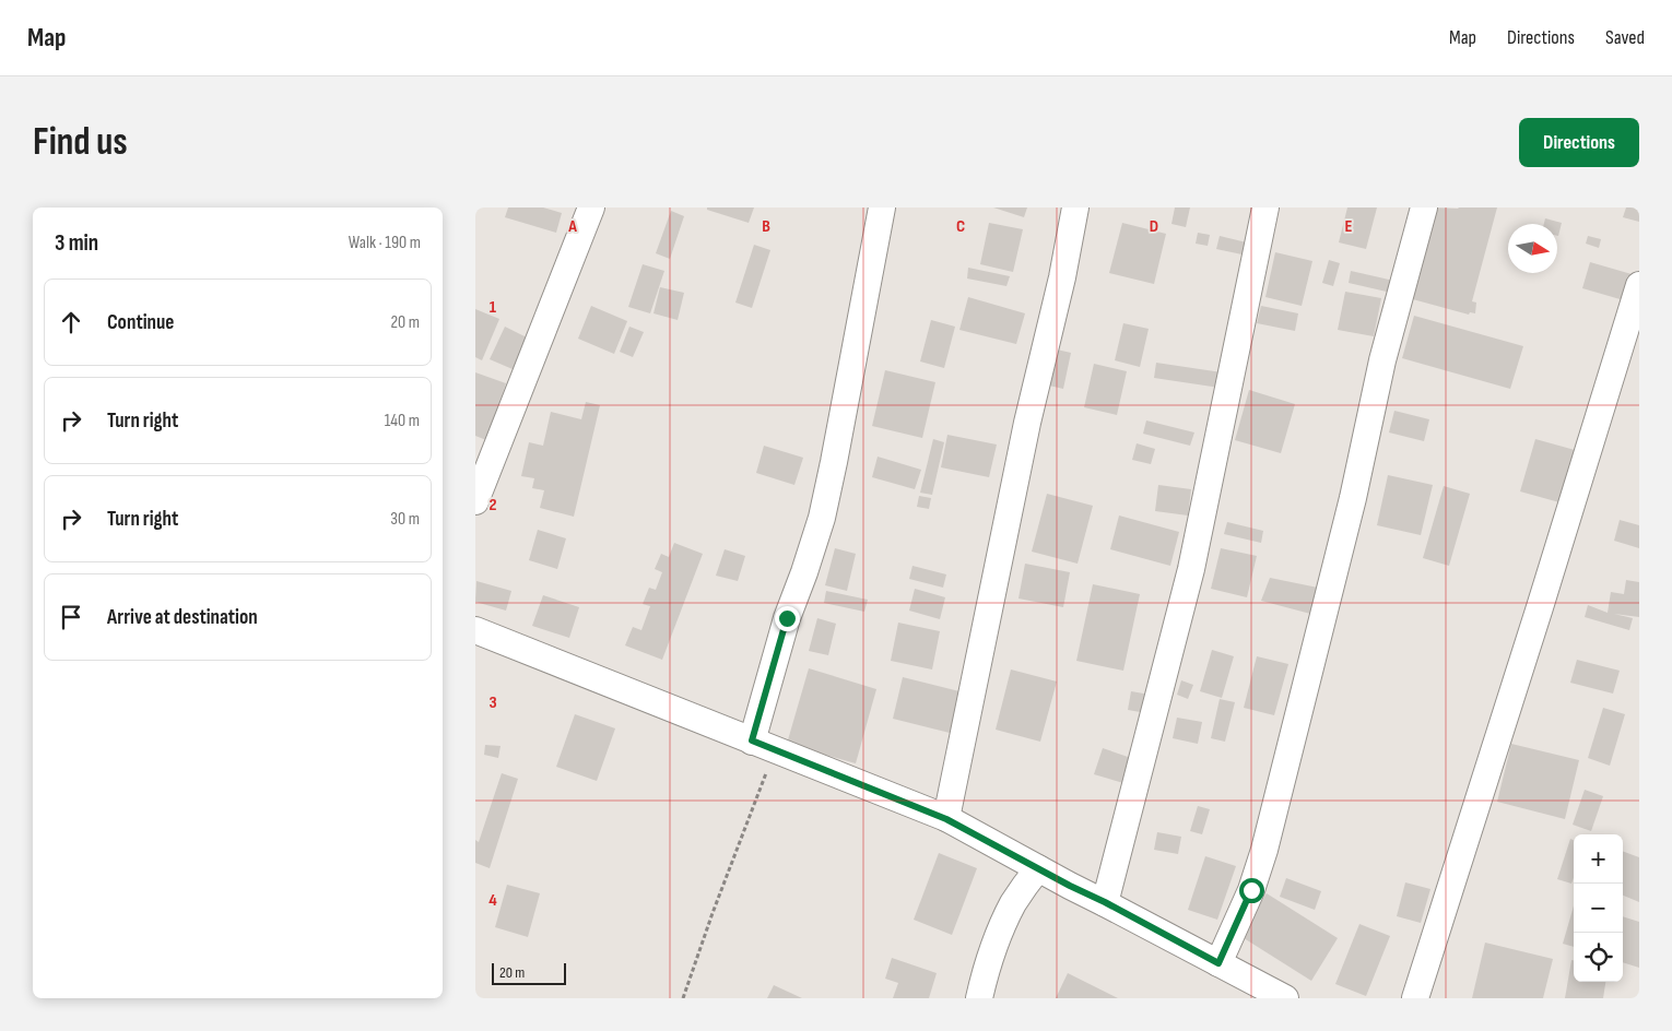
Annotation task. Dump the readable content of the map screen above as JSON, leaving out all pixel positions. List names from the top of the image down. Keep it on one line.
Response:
{"scale_bar":"20 m","north":"right","page":{"header":"Map","nav":["Map","Directions","Saved"],"buttons":"Directions","title":"Find us","heading":["3 min","Walk · 190 m"],"list":[["Continue","20 m"],["Turn right","140 m"],["Turn right","30 m"],"Arrive at destination"],"map_buttons":["+","−"],"scale":"20 m"},"grid":{"columns":["A","B","C","D","E"],"rows":["1","2","3","4"]}}
